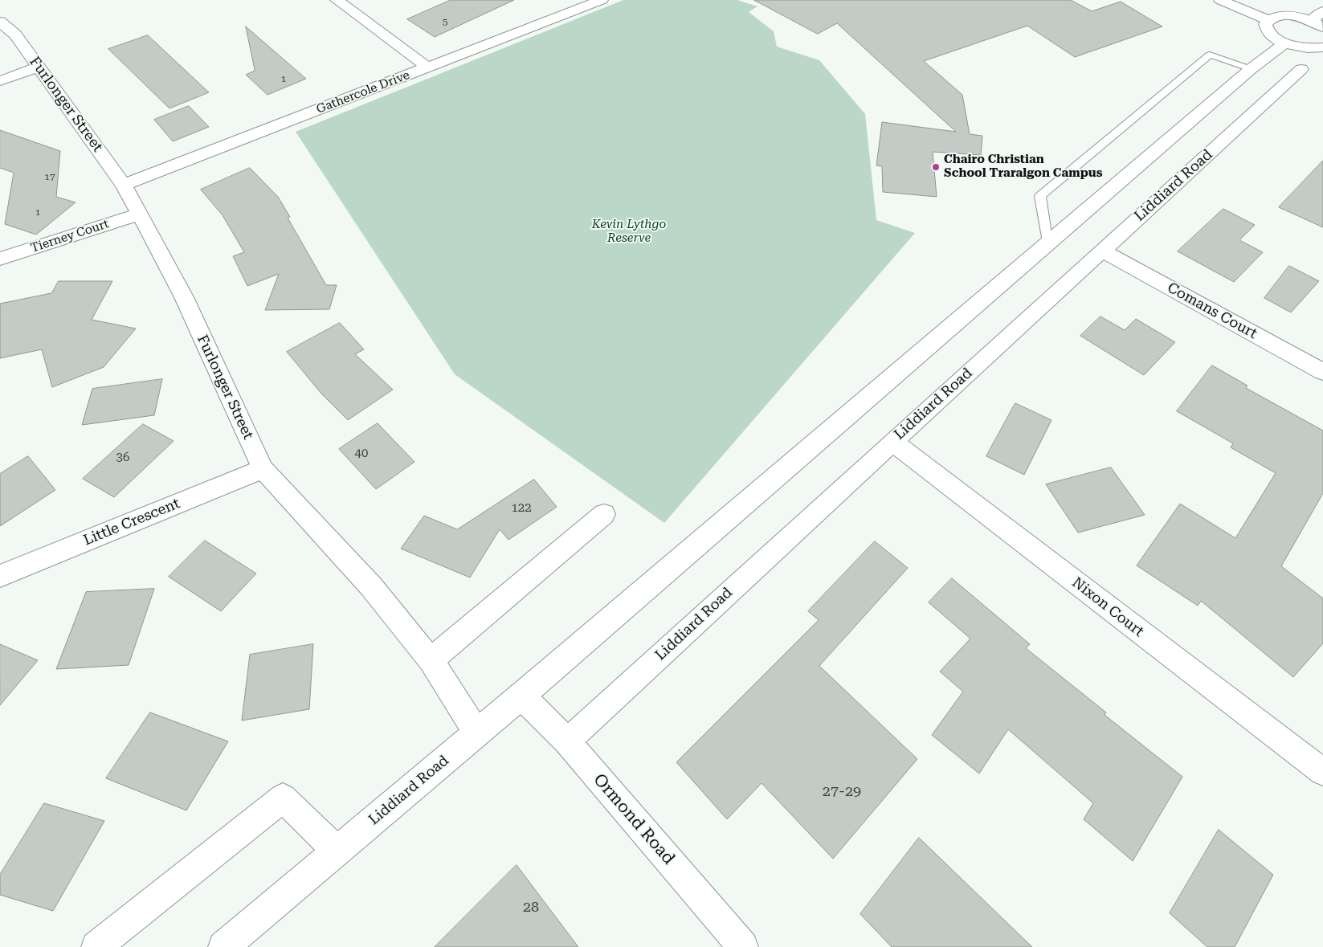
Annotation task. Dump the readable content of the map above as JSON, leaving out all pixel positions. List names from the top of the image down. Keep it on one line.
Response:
{"streets":{"street":["Gathercole Drive","Furlonger Street","Liddiard Road","Tierney Court","Comans Court","Little Crescent","Nixon Court","Ormond Road"]},"crossings":[["Gathercole Drive","Furlonger Street"],["Furlonger Street","Liddiard Road"],["Furlonger Street","Tierney Court"],["Furlonger Street","Little Crescent"],["Liddiard Road","Comans Court"],["Liddiard Road","Nixon Court"],["Liddiard Road","Ormond Road"]],"parks":["Kevin Lythgo Reserve"],"places":["Chairo Christian School Traralgon Campus"],"house_numbers":["5","1","17","1","40","36","122","27-29","28"]}
